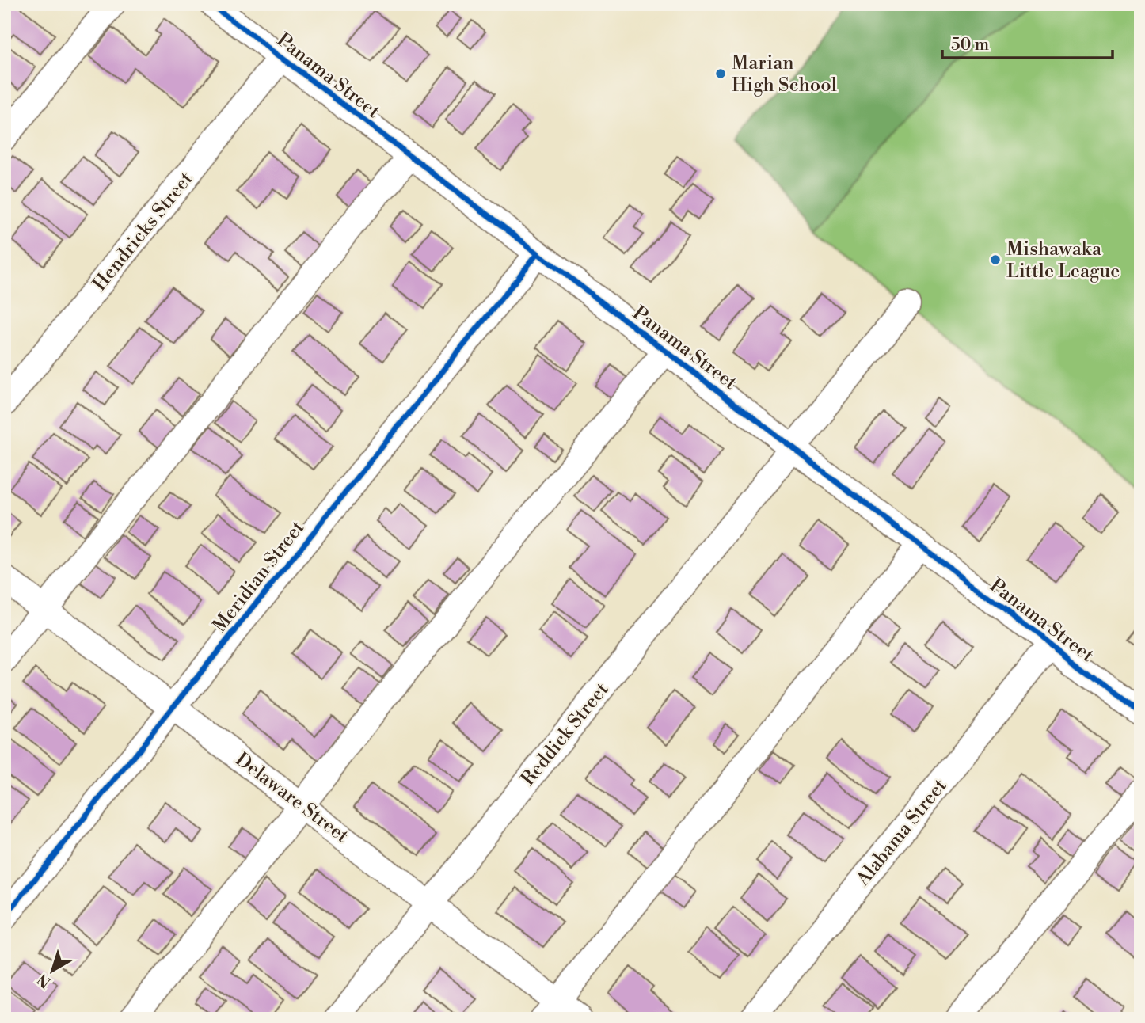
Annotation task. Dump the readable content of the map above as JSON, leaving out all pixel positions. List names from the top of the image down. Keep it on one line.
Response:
{"streets":{"street":["Panama Street","Hendricks Street","Meridian Street","Reddick Street","Delaware Street","Alabama Street"]},"crossings":[["Panama Street","Hendricks Street"],["Panama Street","Meridian Street"],["Panama Street","Reddick Street"],["Panama Street","Alabama Street"],["Meridian Street","Delaware Street"],["Reddick Street","Delaware Street"]],"places":["Marian High School","Mishawaka Little League"],"scale_bar":"50 m","north":"bottom left"}
